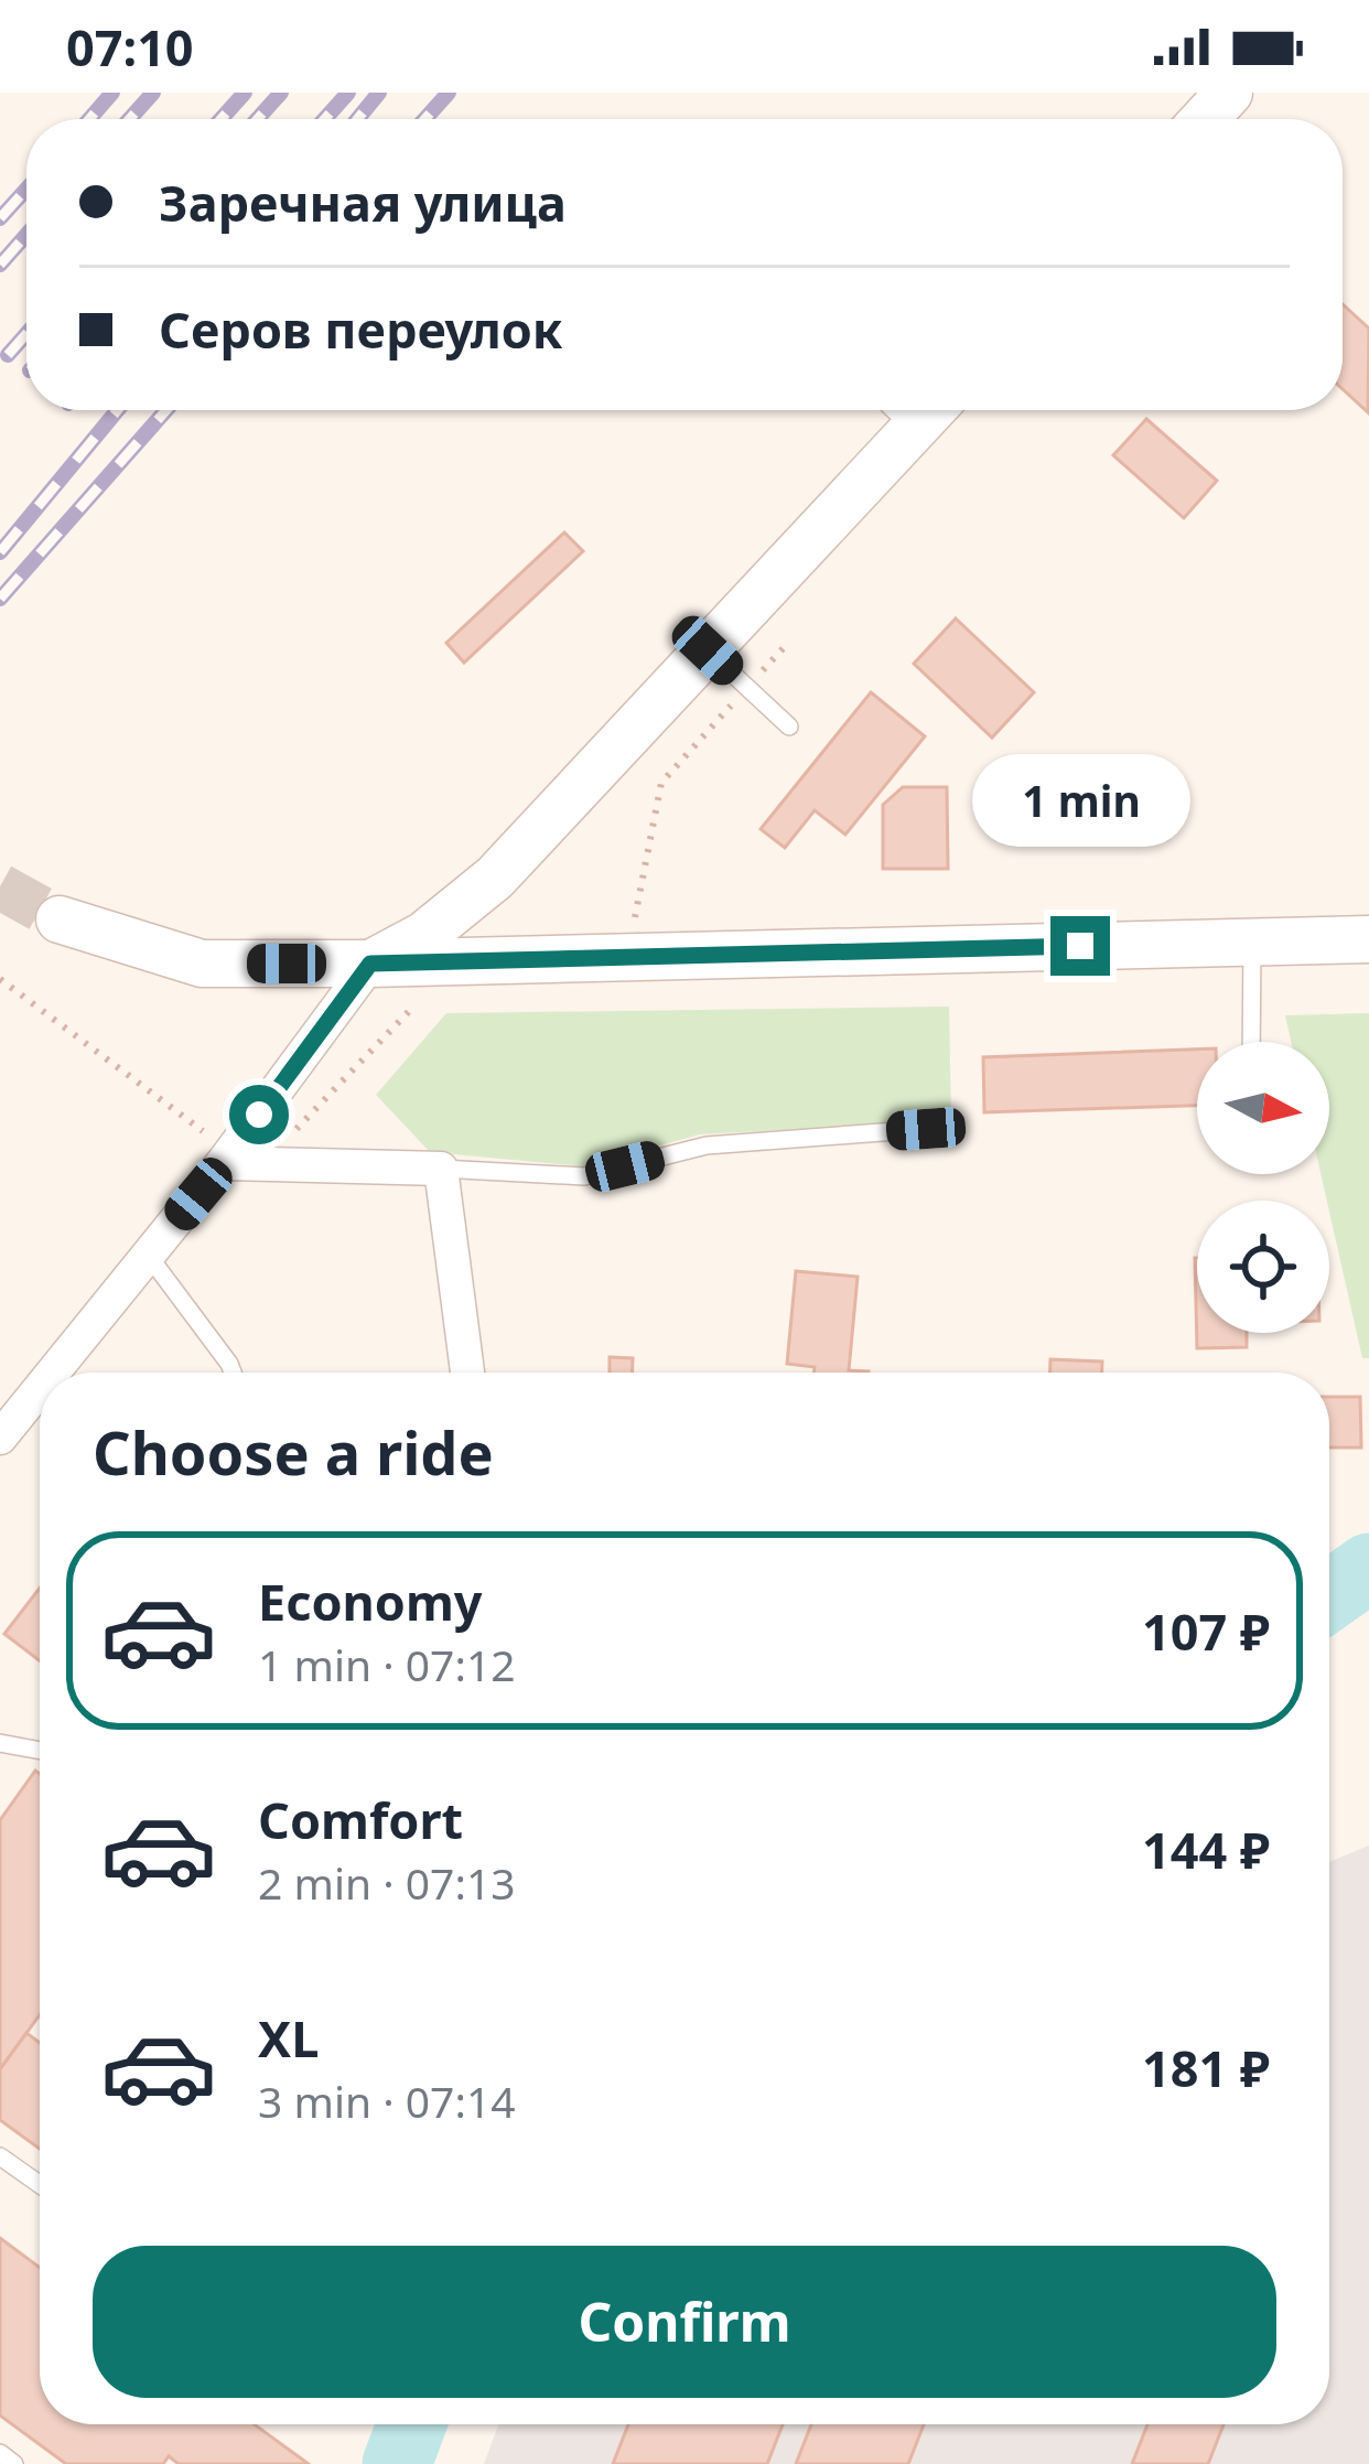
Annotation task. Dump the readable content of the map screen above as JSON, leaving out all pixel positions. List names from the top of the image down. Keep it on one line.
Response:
{"north":"right","page":{"status":"07:10","banner":["Заречная улица","Серов переулок"],"bubble":"1 min","heading":"Choose a ride","list":[{"name":"Economy","note":"1 min · 07:12","value":"107 ₽"},{"name":"Comfort","note":"2 min · 07:13","value":"144 ₽"},{"name":"XL","note":"3 min · 07:14","value":"181 ₽"}],"buttons":"Confirm"}}
